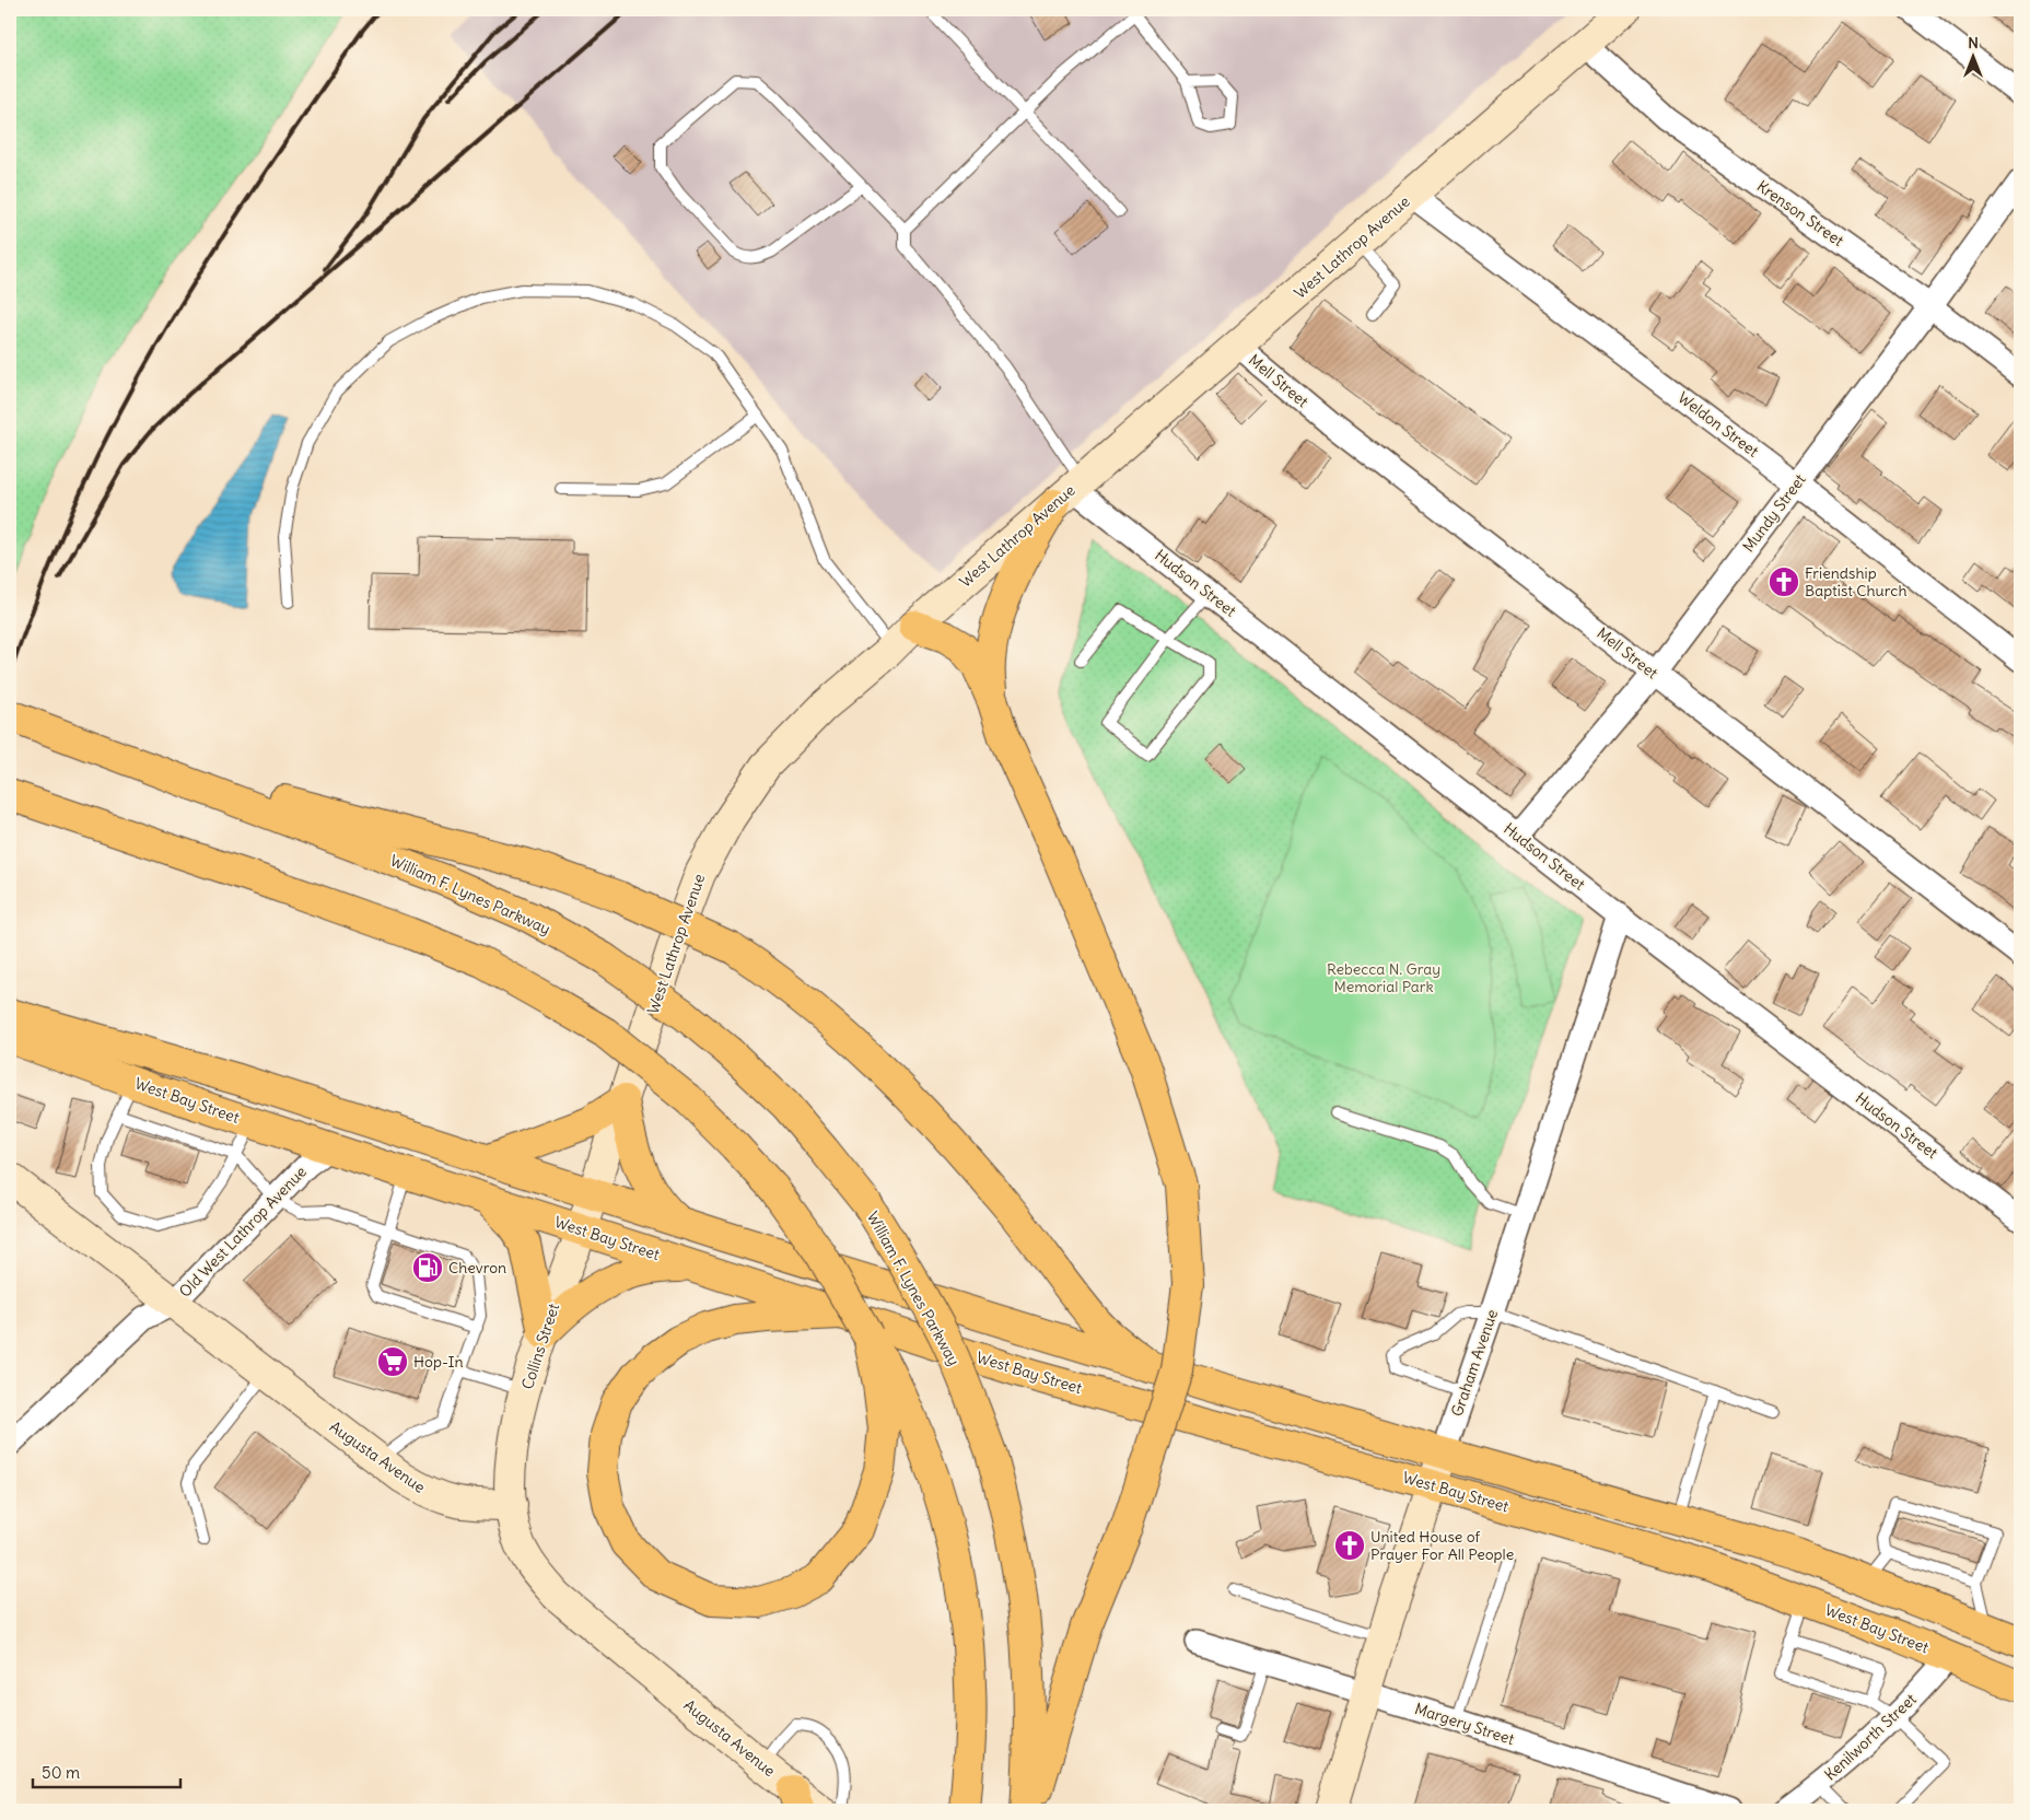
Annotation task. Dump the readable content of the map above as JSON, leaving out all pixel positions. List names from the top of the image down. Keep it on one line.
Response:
{"streets":{"main road":["William F. Lynes Parkway","West Bay Street"],"street":["Krenson Street","West Lathrop Avenue","Mell Street","Weldon Street","Mundy Street","Hudson Street","Old West Lathrop Avenue","Collins Street","Graham Avenue","Augusta Avenue","Margery Street","Kenilworth Street"]},"crossings":[["Krenson Street","West Lathrop Avenue"],["Krenson Street","Mundy Street"],["West Lathrop Avenue","Mell Street"],["West Lathrop Avenue","Weldon Street"],["West Lathrop Avenue","Hudson Street"],["West Lathrop Avenue","West Bay Street"],["West Lathrop Avenue","Collins Street"],["Mell Street","Mundy Street"],["Weldon Street","Mundy Street"],["Mundy Street","Hudson Street"],["Hudson Street","Graham Avenue"],["West Bay Street","Old West Lathrop Avenue"],["West Bay Street","Collins Street"],["West Bay Street","Graham Avenue"],["West Bay Street","Kenilworth Street"],["Old West Lathrop Avenue","Augusta Avenue"],["Collins Street","Augusta Avenue"],["Graham Avenue","Margery Street"]],"parks":["Rebecca N. Gray Memorial Park"],"places":{"church":["Friendship Baptist Church","United House of Prayer For All People"],"fuel station":["Chevron"],"supermarket":["Hop-In"]},"scale_bar":"50 m","north":"top"}
